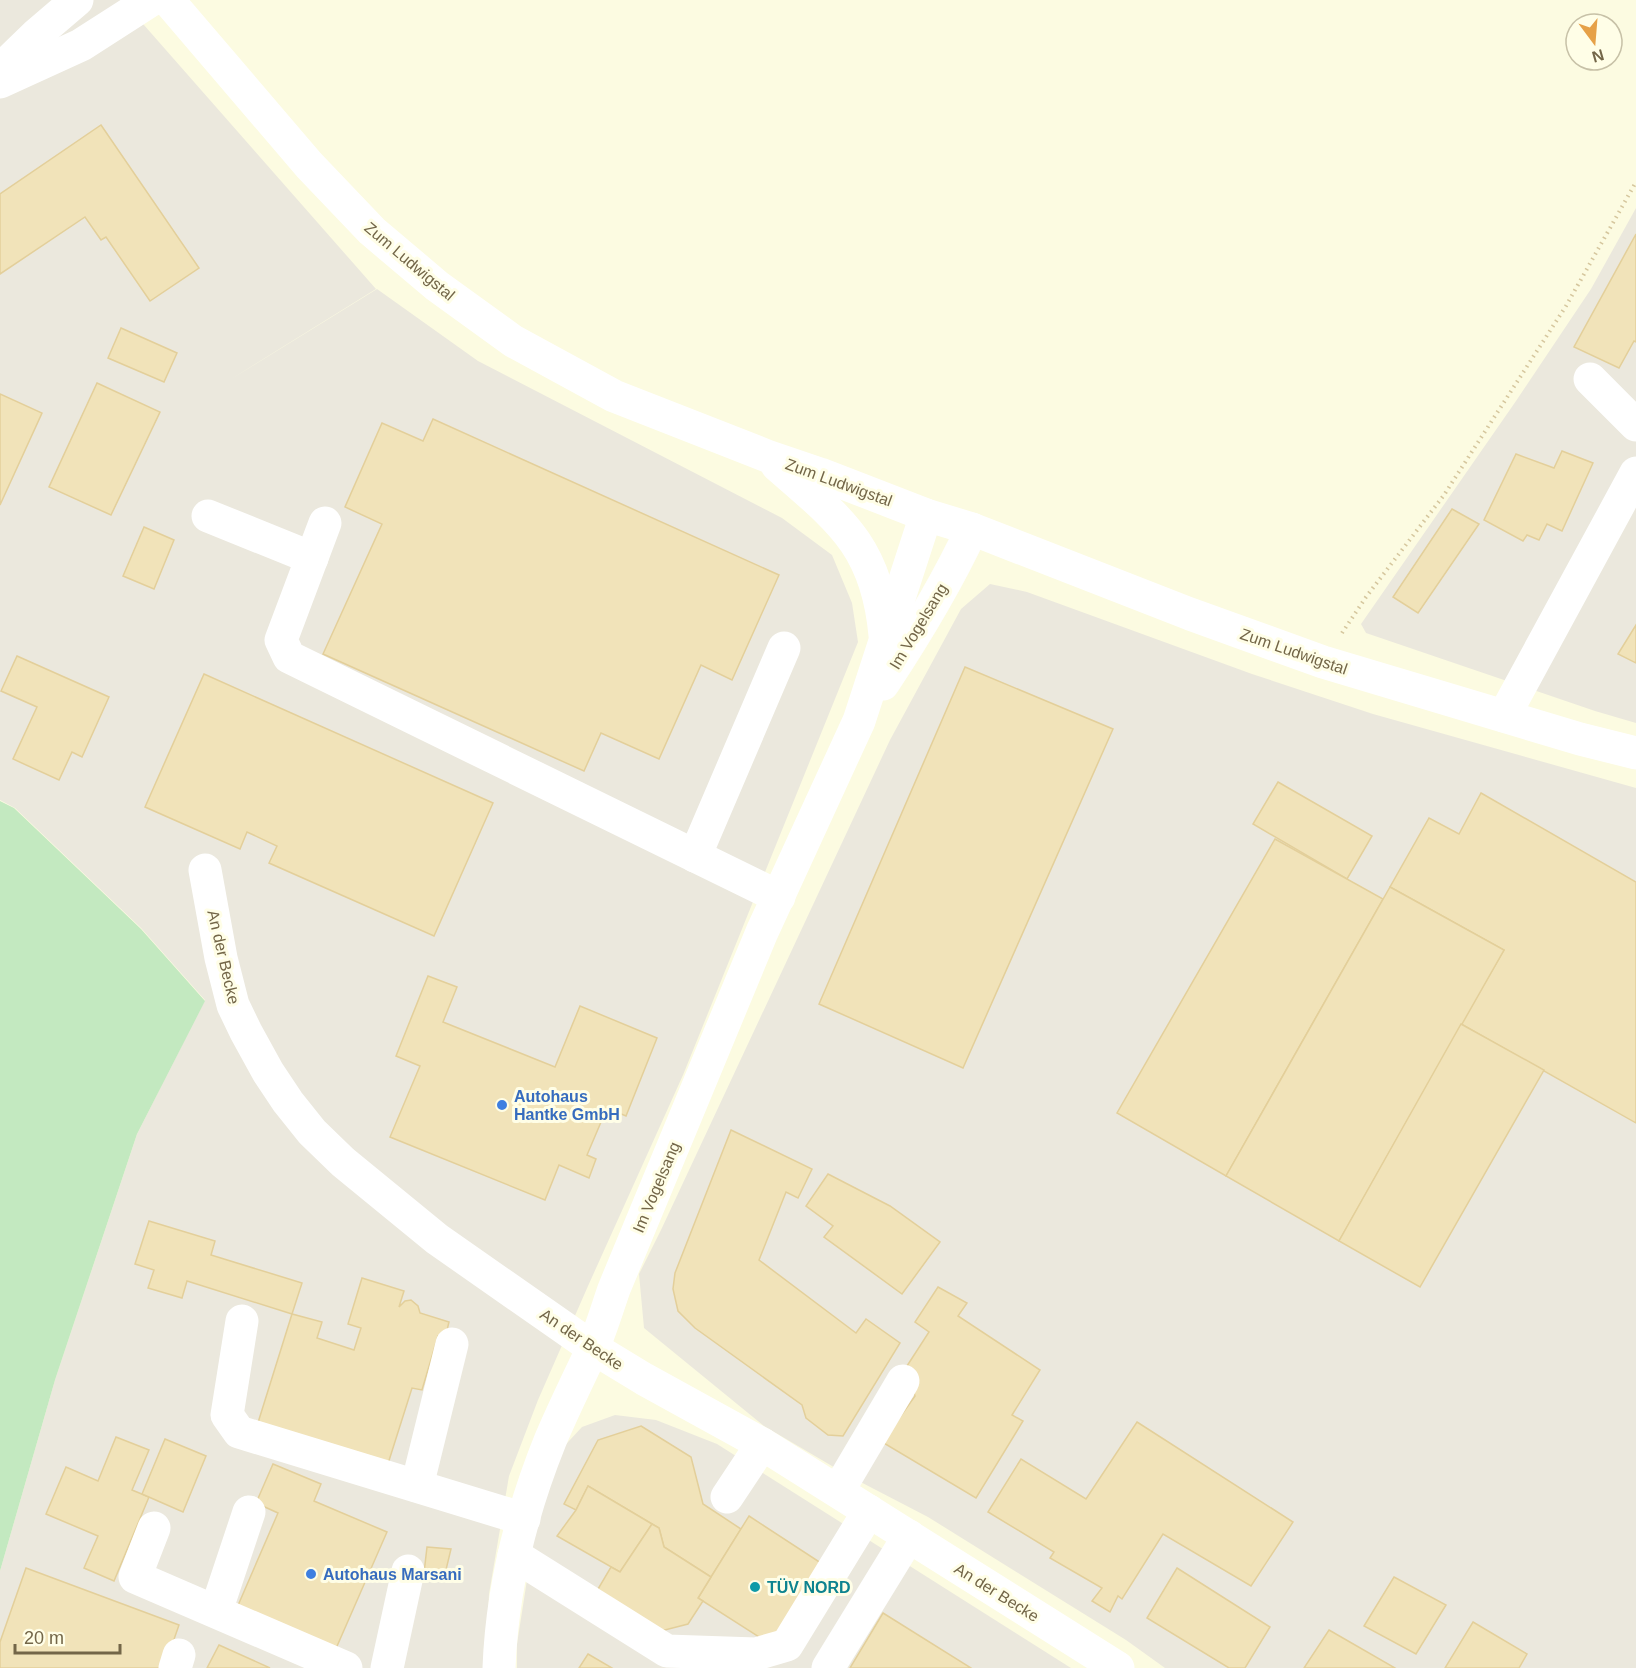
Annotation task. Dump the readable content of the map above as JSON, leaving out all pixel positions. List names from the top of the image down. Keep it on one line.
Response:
{"streets":{"street":["Zum Ludwigstal","Im Vogelsang","An der Becke"]},"crossings":[["Zum Ludwigstal","Im Vogelsang"],["Im Vogelsang","An der Becke"]],"places":["Autohaus Hantke GmbH","Autohaus Marsani","TÜV NORD"],"scale_bar":"20 m","north":"bottom"}
